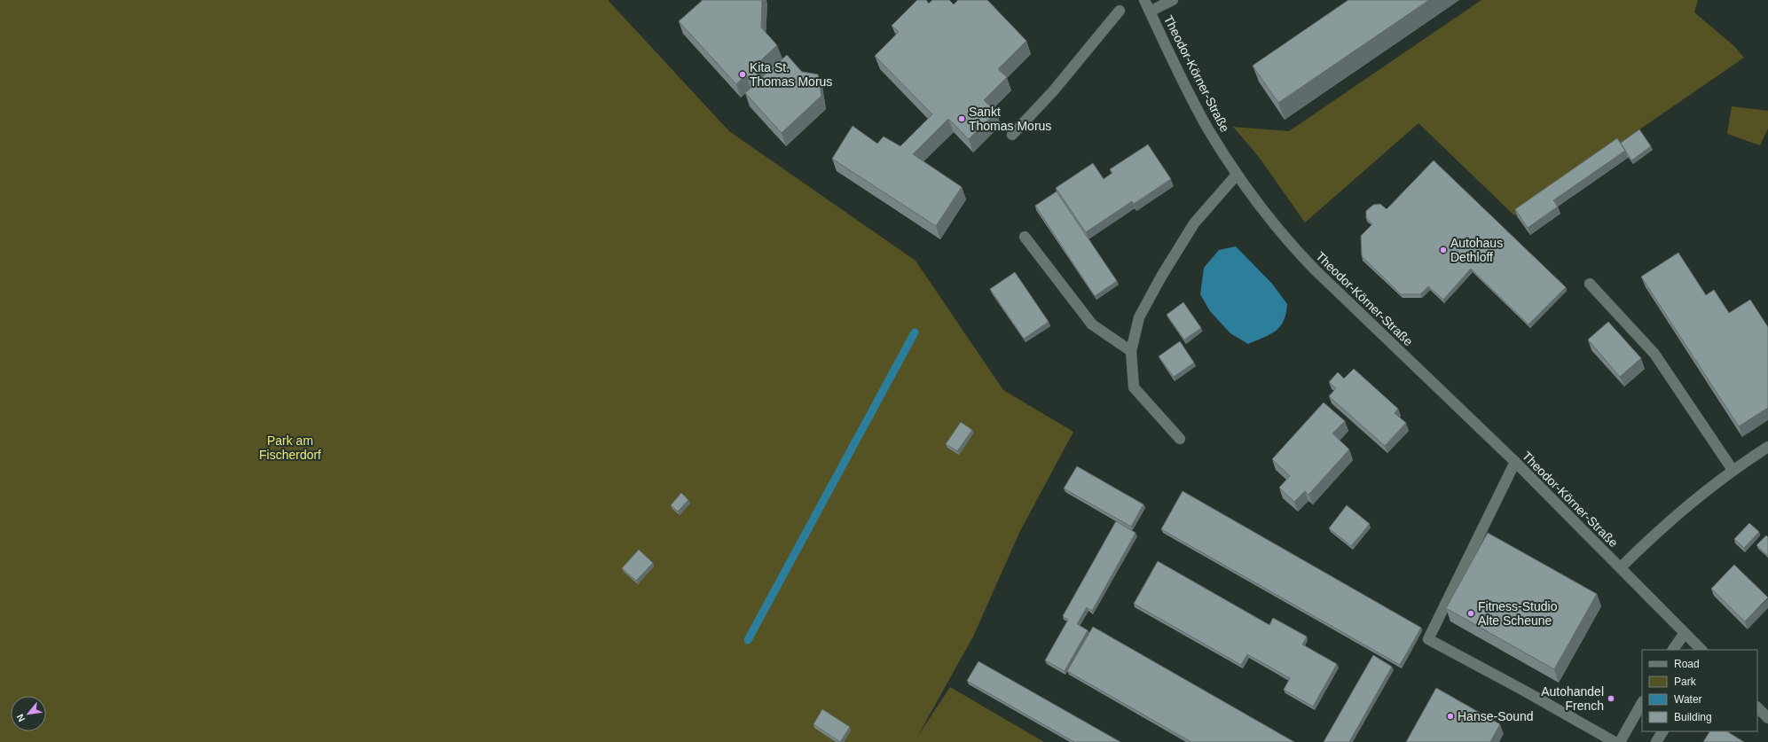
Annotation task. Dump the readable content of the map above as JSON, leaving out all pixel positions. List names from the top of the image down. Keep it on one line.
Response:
{"streets":{"street":["Theodor-Körner-Straße"]},"parks":["Park am Fischerdorf"],"places":["Kita St. Thomas Morus","Sankt Thomas Morus","Autohaus Dethloff","Fitness-Studio Alte Scheune","Autohandel French","Hanse-Sound"],"legend":["Road","Park","Water","Building"],"north":"bottom left"}
